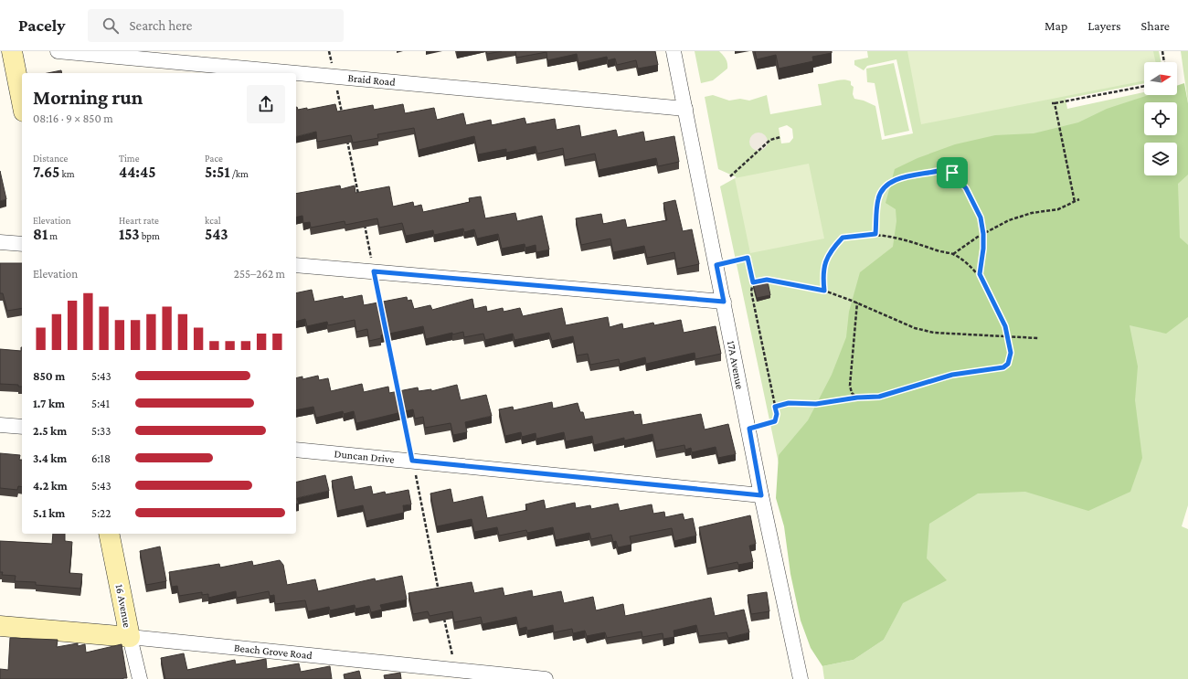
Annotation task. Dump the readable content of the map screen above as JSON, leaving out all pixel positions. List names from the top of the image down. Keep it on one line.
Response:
{"streets":{"street":["Braid Road","17A Avenue","Duncan Drive","16 Avenue","Beach Grove Road"]},"crossings":[["Braid Road","17A Avenue"],["17A Avenue","Duncan Drive"],["16 Avenue","Beach Grove Road"]],"north":"right","page":{"header":"Pacely","search":"Search here","nav":["Map","Layers","Share"],"heading":["Morning run","08:16 · 9 × 850 m"],"stats":[["Distance","7.65 km"],["Time","44:45"],["Pace","5:51 /km"],["Elevation","81 m"],["Heart rate","153 bpm"],["kcal","543"]],"chart":["Elevation","255–262 m"],"list":[{"name":"850 m","note":"5:43"},{"name":"1.7 km","note":"5:41"},{"name":"2.5 km","note":"5:33"},{"name":"3.4 km","note":"6:18"},{"name":"4.2 km","note":"5:43"},{"name":"5.1 km","note":"5:22"}]}}
